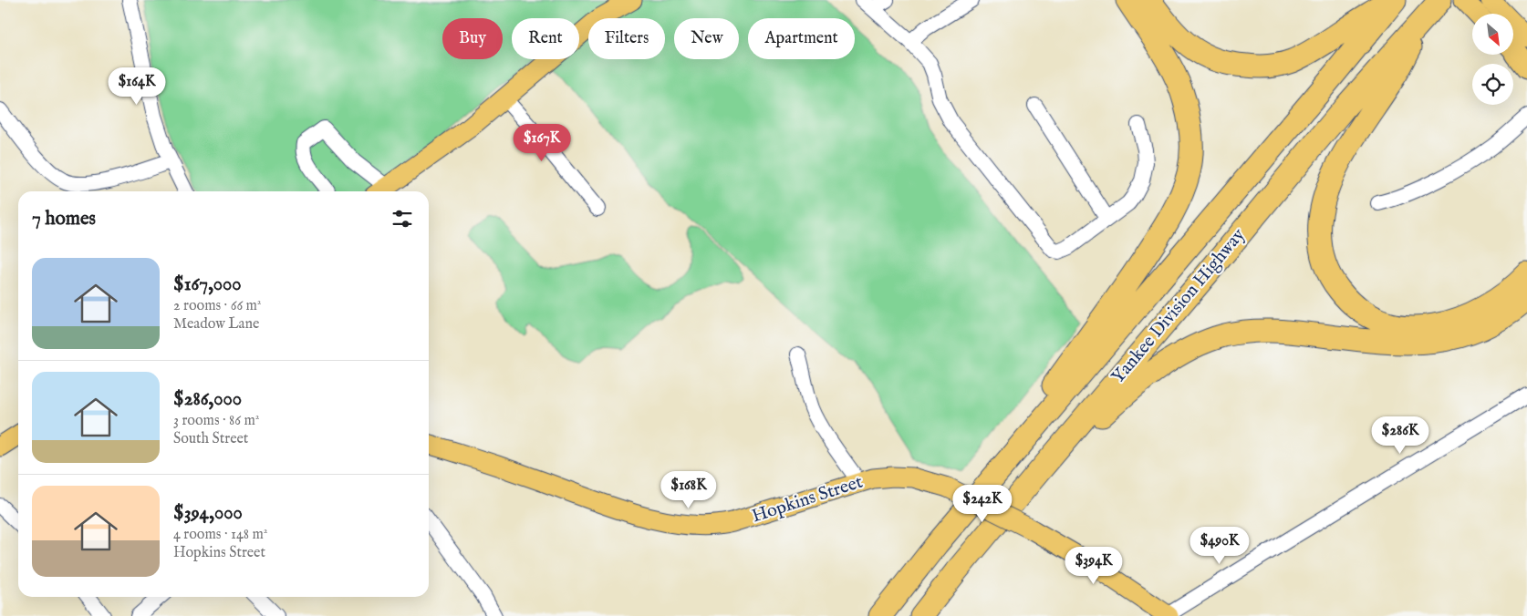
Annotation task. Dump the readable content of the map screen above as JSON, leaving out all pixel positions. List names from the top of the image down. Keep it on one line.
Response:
{"streets":{"highway":["Yankee Division Highway"],"main road":["Hopkins Street"]},"north":"bottom right","page":{"chip":["Buy","Rent","Filters","New","Apartment"],"price":["$164K","$167K","$286K","$168K","$242K","$490K","$394K"],"heading":"7 homes","list":[{"name":"$167,000","note":"2 rooms · 66 m² · Meadow Lane"},{"name":"$286,000","note":"3 rooms · 86 m² · South Street"},{"name":"$394,000","note":"4 rooms · 148 m² · Hopkins Street"}]}}
